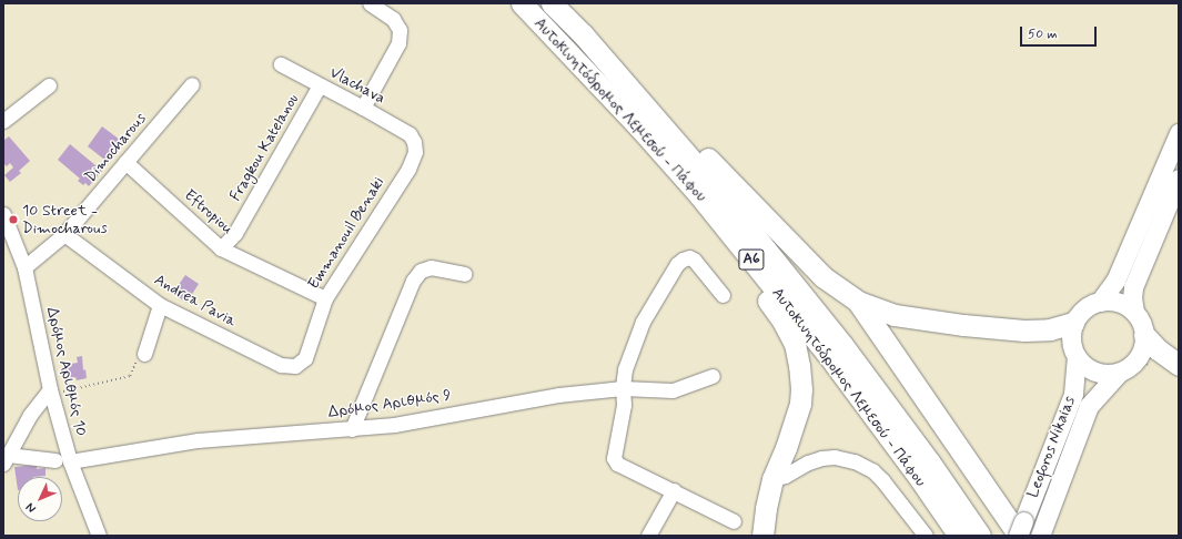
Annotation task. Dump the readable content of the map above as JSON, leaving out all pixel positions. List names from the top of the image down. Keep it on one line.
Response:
{"streets":{"highway":["Αυτοκινητόδρομος Λεμεσού - Πάφου","A6"],"main road":["Leoforos Nikaias"],"street":["Vlachava","Dimocharous","Fragkou Katelanou","Eftropiou","Emmanouil Benaki","Andrea Pavia","Δρόμος Αριθμός 10","Δρόμος Αριθμός 9"]},"crossings":[["Vlachava","Fragkou Katelanou"],["Vlachava","Emmanouil Benaki"],["Dimocharous","Eftropiou"],["Dimocharous","Andrea Pavia"],["Dimocharous","Δρόμος Αριθμός 10"],["Fragkou Katelanou","Eftropiou"],["Eftropiou","Emmanouil Benaki"],["Emmanouil Benaki","Andrea Pavia"],["Δρόμος Αριθμός 10","Δρόμος Αριθμός 9"]],"places":["10 Street - Dimocharous"],"scale_bar":"50 m","north":"bottom left"}
